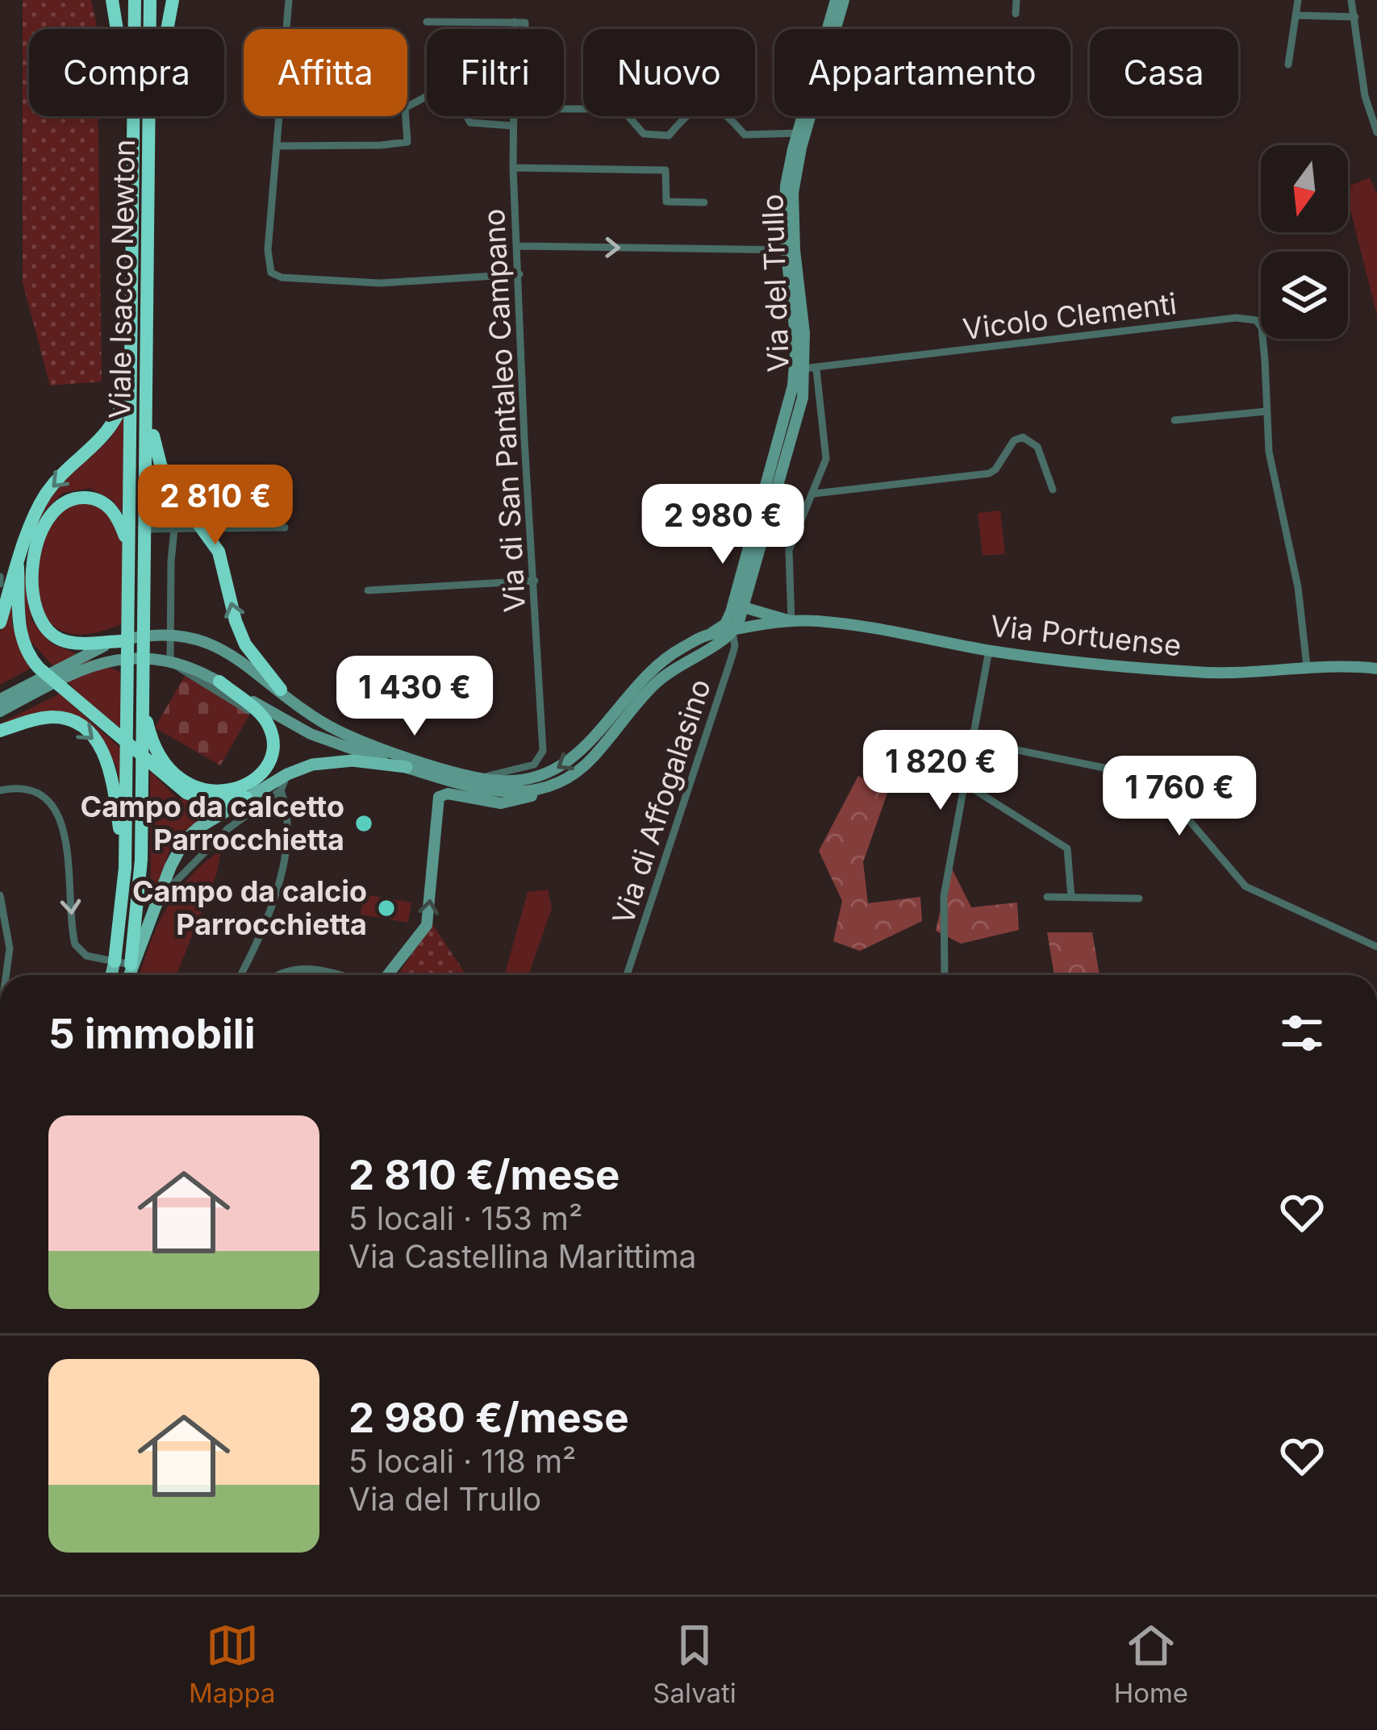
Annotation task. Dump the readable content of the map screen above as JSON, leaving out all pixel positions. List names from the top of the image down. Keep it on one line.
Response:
{"streets":{"highway":["Viale Isacco Newton"],"main road":["Via del Trullo","Via Portuense"],"street":["Vicolo Clementi","Via di San Pantaleo Campano","Via di Affogalasino"]},"crossings":[["Via del Trullo","Vicolo Clementi"],["Via del Trullo","Via Portuense"],["Via del Trullo","Via di Affogalasino"],["Vicolo Clementi","Via Portuense"],["Via di San Pantaleo Campano","Via Portuense"],["Via Portuense","Via di Affogalasino"]],"places":["Campo da calcetto Parrocchietta","Campo da calcio Parrocchietta"],"north":"bottom","page":{"chip":["Compra","Affitta","Filtri","Nuovo","Appartamento","Casa"],"price":["2 810 €","2 980 €","1 430 €","1 820 €","1 760 €"],"heading":"5 immobili","list":[{"name":"2 810 €/mese","note":"5 locali · 153 m² · Via Castellina Marittima"},{"name":"2 980 €/mese","note":"5 locali · 118 m² · Via del Trullo"}],"tabs":["Mappa","Salvati","Home"]}}
